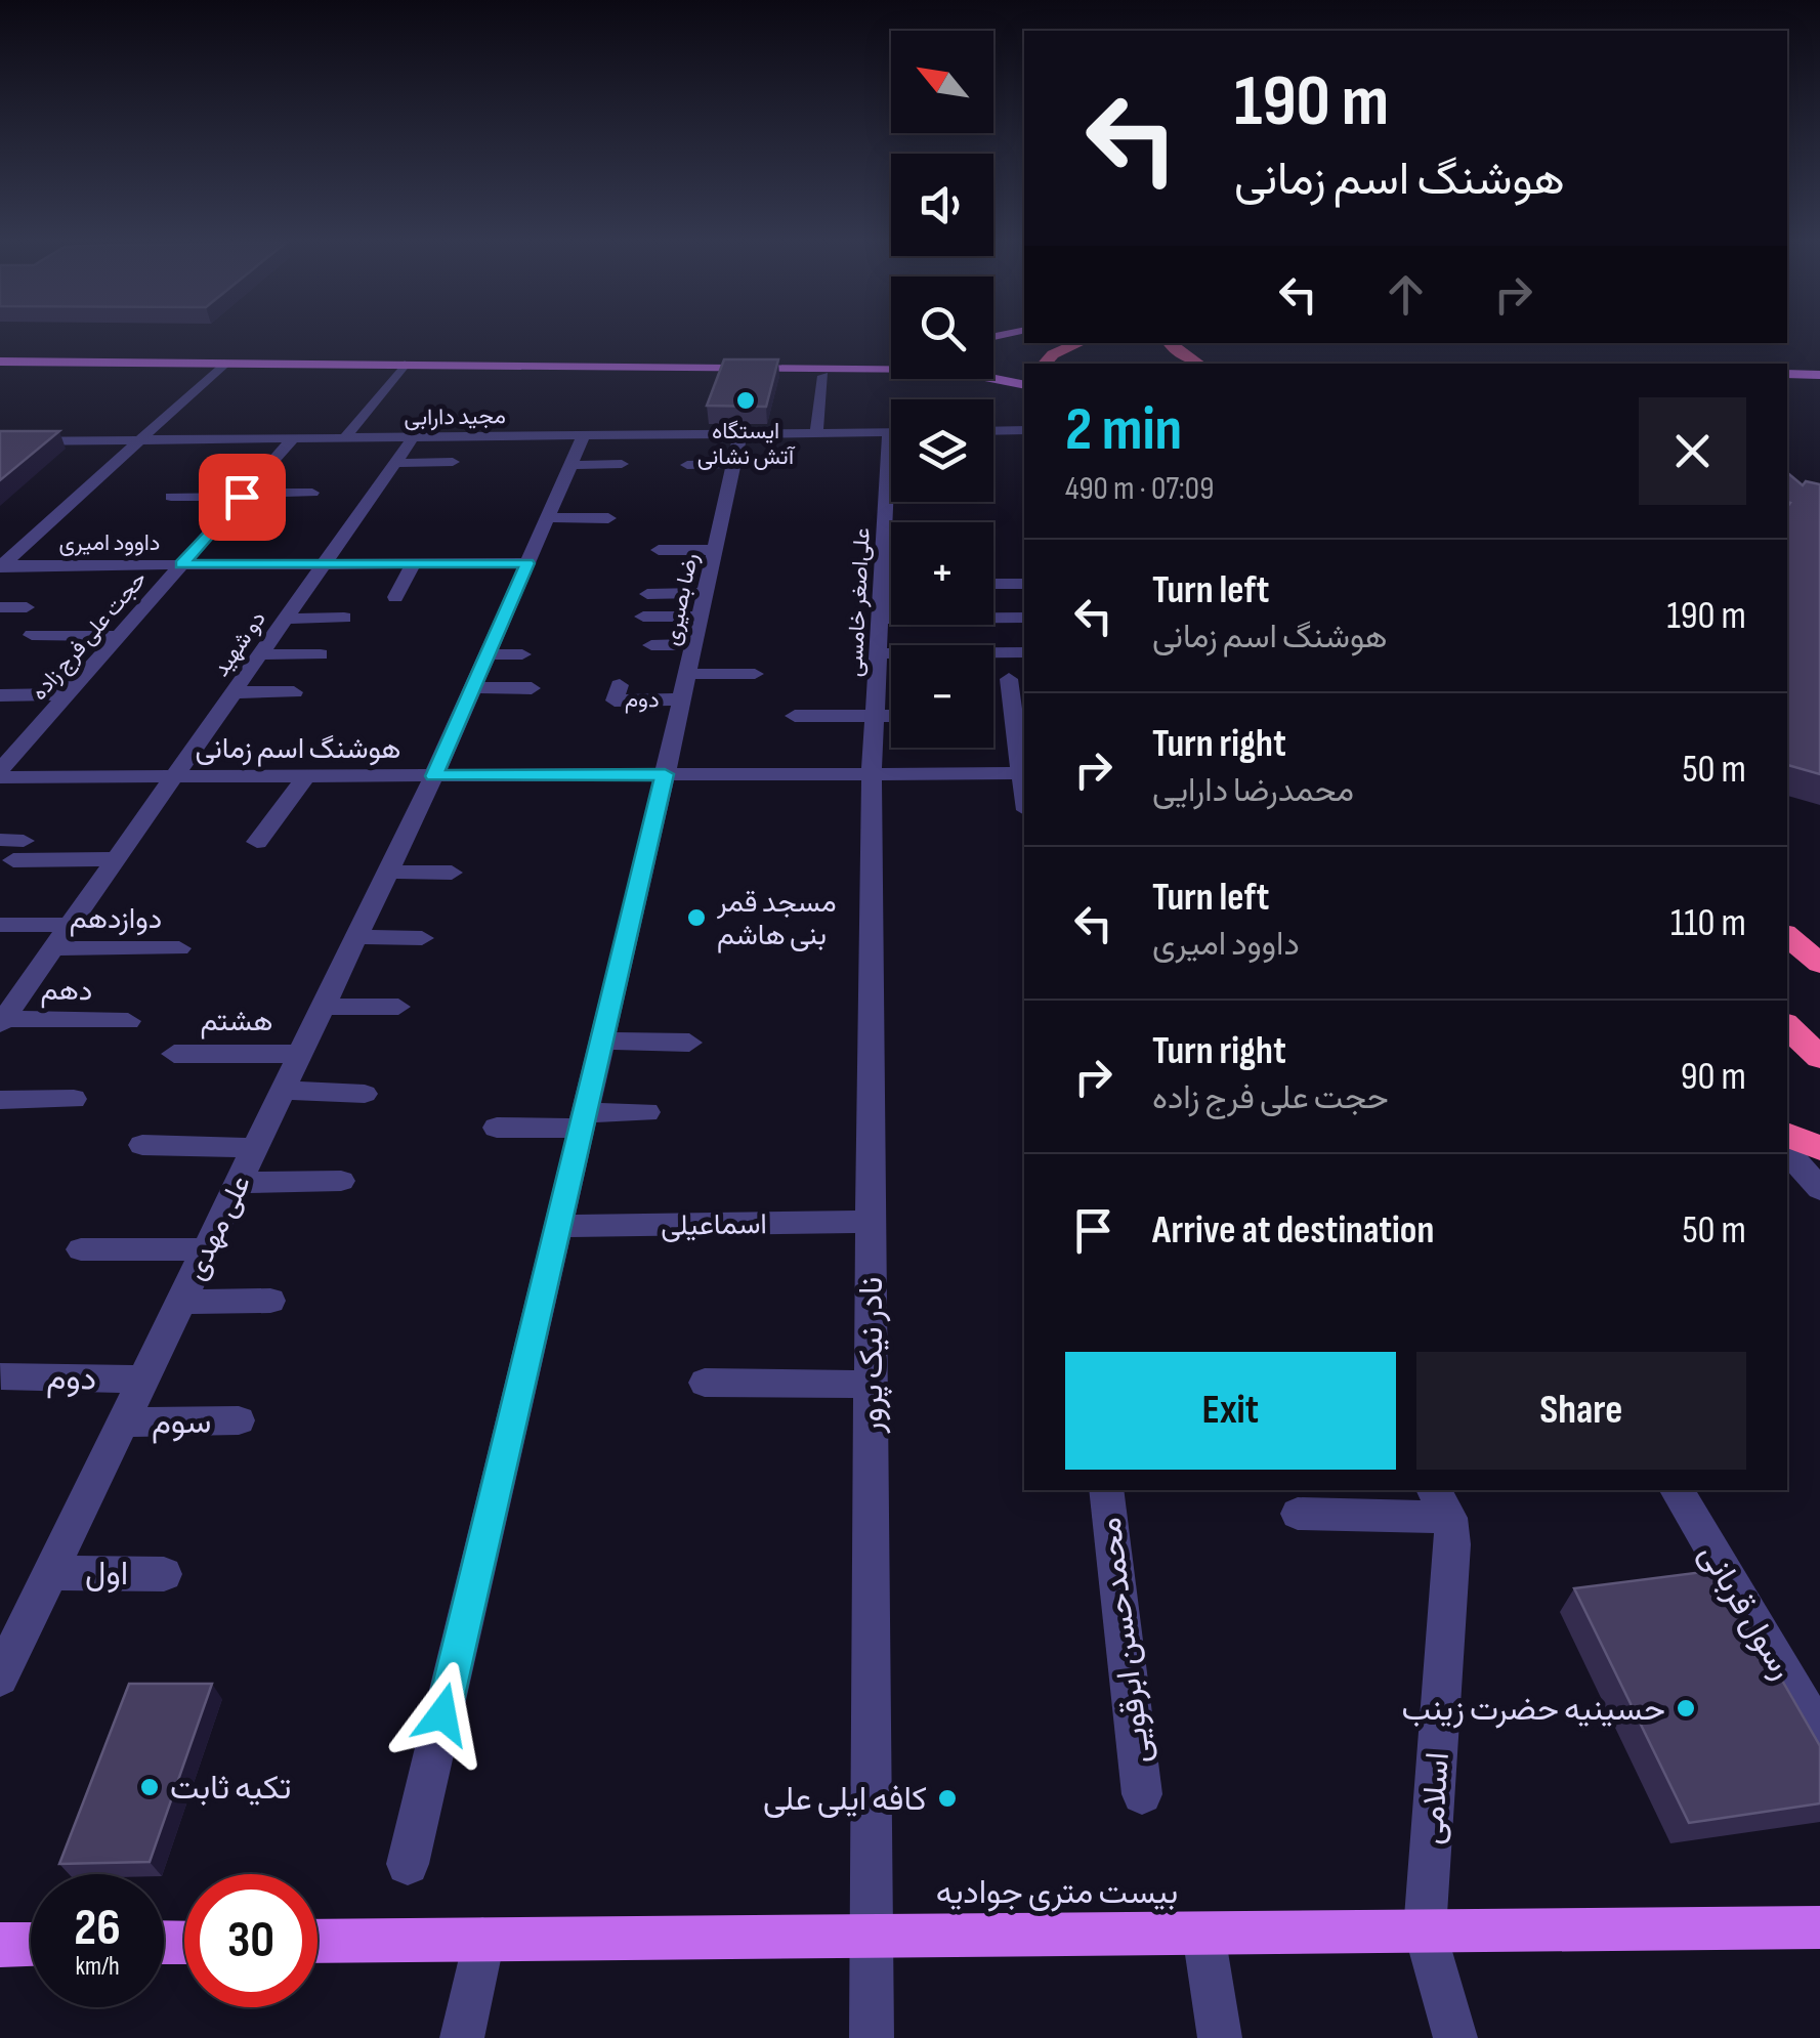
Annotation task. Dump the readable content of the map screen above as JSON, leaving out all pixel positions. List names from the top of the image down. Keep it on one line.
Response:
{"streets":{"main road":["بیست متری جوادیه"],"street":["مجید دارابی","داوود امیری","رضا بصیری","علی‌اصغر خامسی","حجت علی فرج زاده","دو شهید","دوم","هوشنگ اسم زمانی","دوازدهم","دهم","هشتم","اسماعیلی","علی مهدی","نادر نیک پرور","سوم","اول","رسول قربانی","محمدحسن ابرقویی","اسلامی"]},"crossings":[["مجید دارابی","رضا بصیری"],["مجید دارابی","علی‌اصغر خامسی"],["مجید دارابی","حجت علی فرج زاده"],["مجید دارابی","دو شهید"],["مجید دارابی","علی مهدی"],["داوود امیری","حجت علی فرج زاده"],["داوود امیری","دو شهید"],["داوود امیری","علی مهدی"],["رضا بصیری","دوم"],["رضا بصیری","هوشنگ اسم زمانی"],["رضا بصیری","اسماعیلی"],["علی‌اصغر خامسی","هوشنگ اسم زمانی"],["علی‌اصغر خامسی","نادر نیک پرور"],["حجت علی فرج زاده","هوشنگ اسم زمانی"],["دو شهید","هوشنگ اسم زمانی"],["دو شهید","دوازدهم"],["دو شهید","دهم"],["دوم","علی مهدی"],["هوشنگ اسم زمانی","علی مهدی"],["هوشنگ اسم زمانی","نادر نیک پرور"],["هشتم","علی مهدی"],["اسماعیلی","نادر نیک پرور"],["علی مهدی","سوم"],["علی مهدی","اول"],["نادر نیک پرور","بیست متری جوادیه"],["اسلامی","بیست متری جوادیه"]],"places":["ایستگاه آتش نشانی","مسجد قمر بنی هاشم","حسینیه حضرت زینب","تکیه ثابت","کافه ایلی علی"],"north":"top left","page":{"map_buttons":["+","−"],"turn":["190 m","هوشنگ اسم زمانی"],"heading":["2 min","490 m · 07:09"],"list":[{"name":"Turn left","note":"هوشنگ اسم زمانی","value":"190 m"},{"name":"Turn right","note":"محمدرضا دارایی","value":"50 m"},{"name":"Turn left","note":"داوود امیری","value":"110 m"},{"name":"Turn right","note":"حجت علی فرج زاده","value":"90 m"},{"name":"Arrive at destination","value":"50 m"}],"buttons":["Exit","Share"],"speed":"26 km/h","limit":"30"}}
